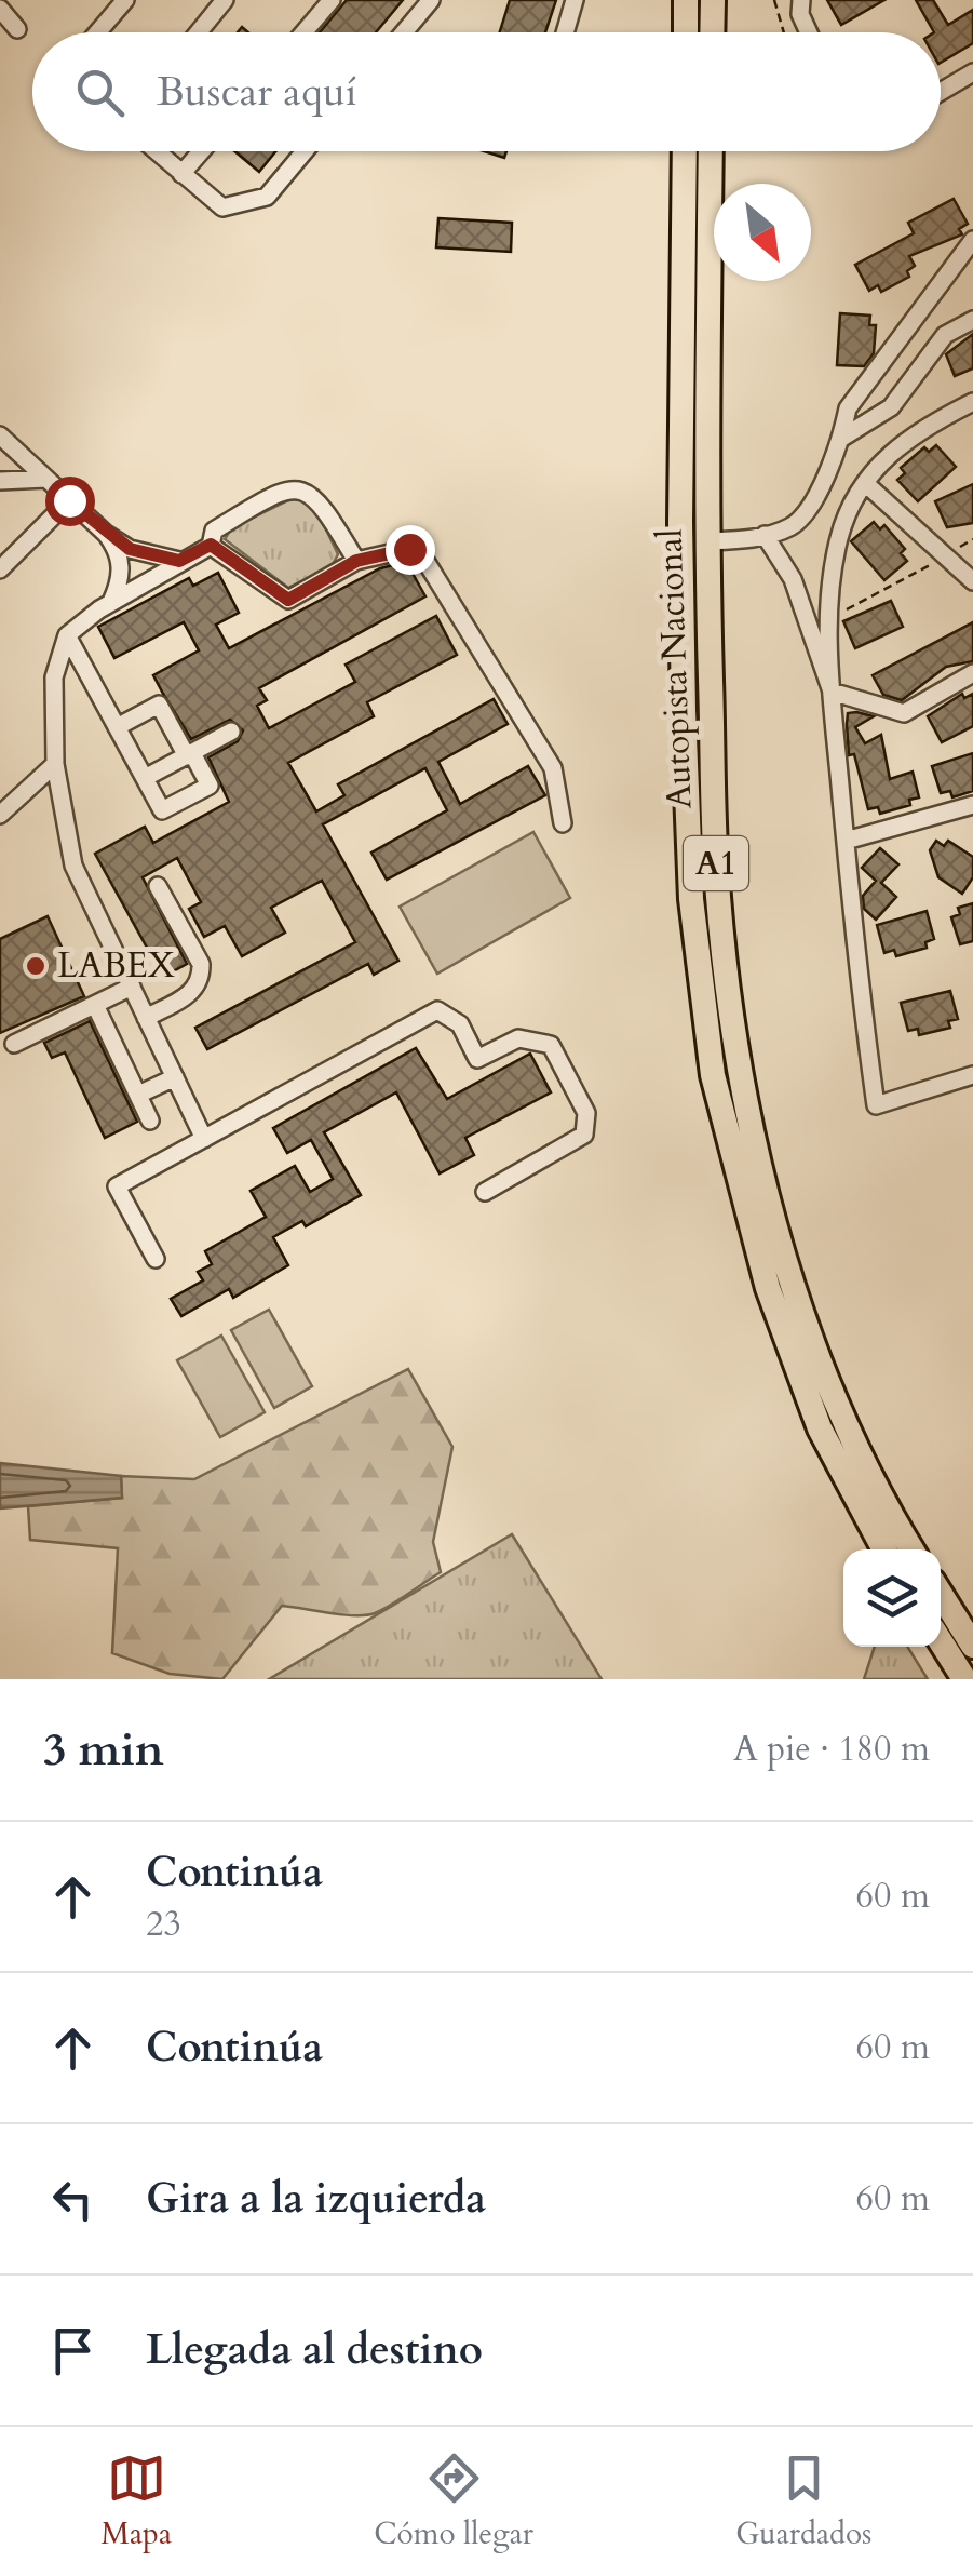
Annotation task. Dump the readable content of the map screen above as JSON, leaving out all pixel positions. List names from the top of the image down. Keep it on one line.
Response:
{"streets":{"highway":["Autopista Nacional","A1"]},"places":["LABEX"],"north":"bottom right","page":{"search":"Buscar aquí","heading":["3 min","A pie · 180 m"],"list":[["Continúa","23","60 m"],["Continúa","60 m"],["Gira a la izquierda","60 m"],"Llegada al destino"],"nav":["Mapa","Cómo llegar","Guardados"]}}
